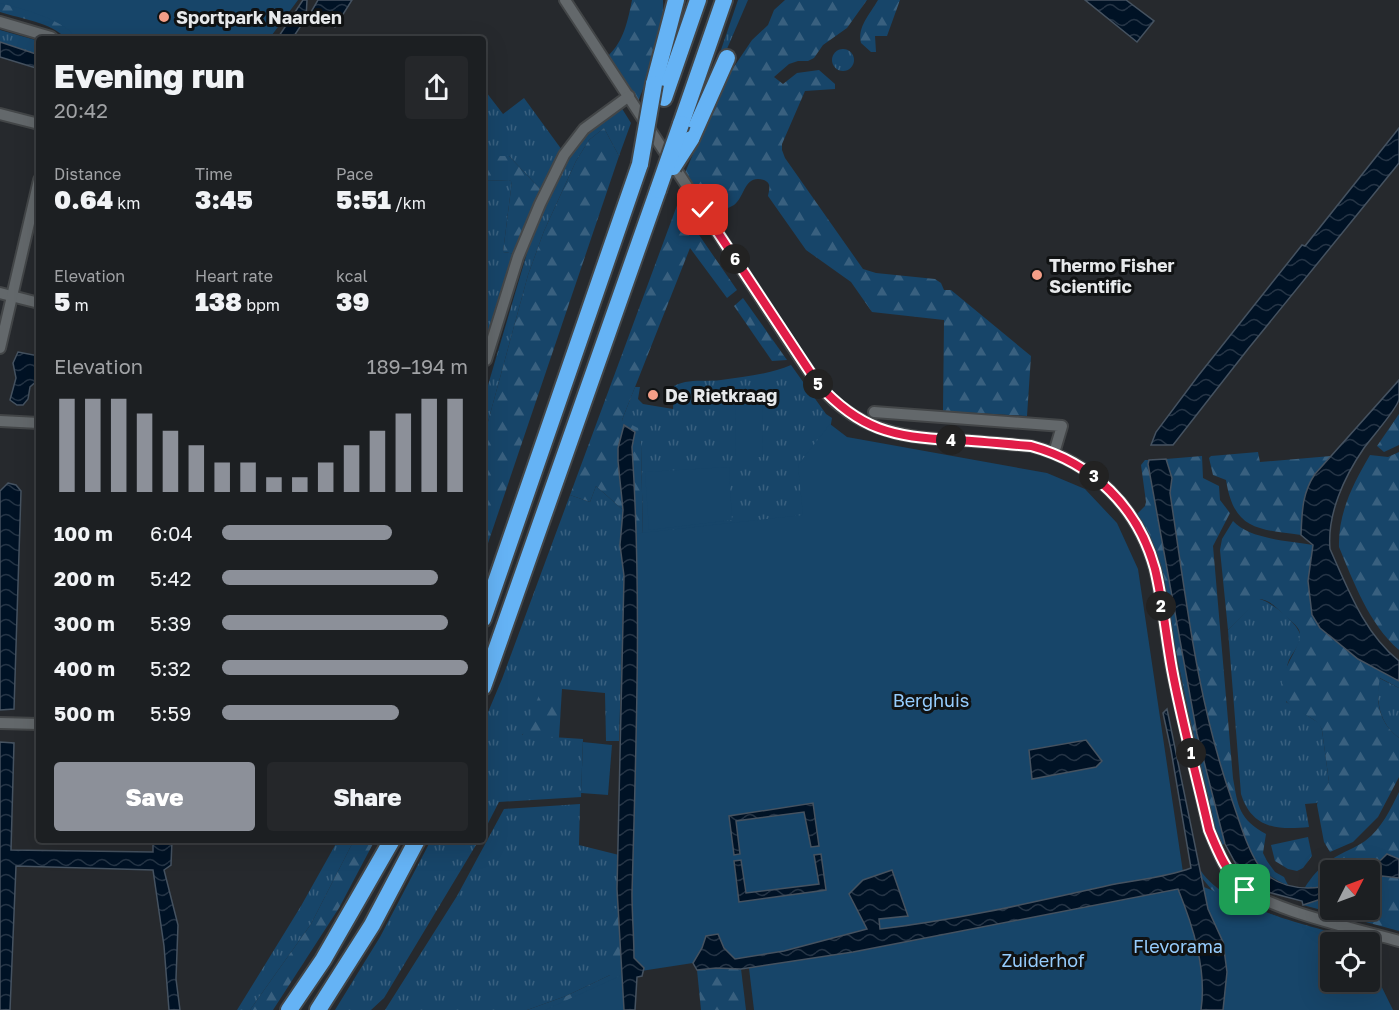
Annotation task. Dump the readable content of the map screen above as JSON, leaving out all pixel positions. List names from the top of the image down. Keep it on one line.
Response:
{"parks":["Berghuis","Flevorama","Zuiderhof"],"places":["Sportpark Naarden","Thermo Fisher Scientific","De Rietkraag"],"north":"top right","page":{"heading":["Evening run","20:42"],"stats":[["Distance","0.64 km"],["Time","3:45"],["Pace","5:51 /km"],["Elevation","5 m"],["Heart rate","138 bpm"],["kcal","39"]],"pins":["6","5","4","3","2","1"],"chart":["Elevation","189–194 m"],"list":[{"name":"100 m","note":"6:04"},{"name":"200 m","note":"5:42"},{"name":"300 m","note":"5:39"},{"name":"400 m","note":"5:32"},{"name":"500 m","note":"5:59"}],"buttons":["Save","Share"]}}
